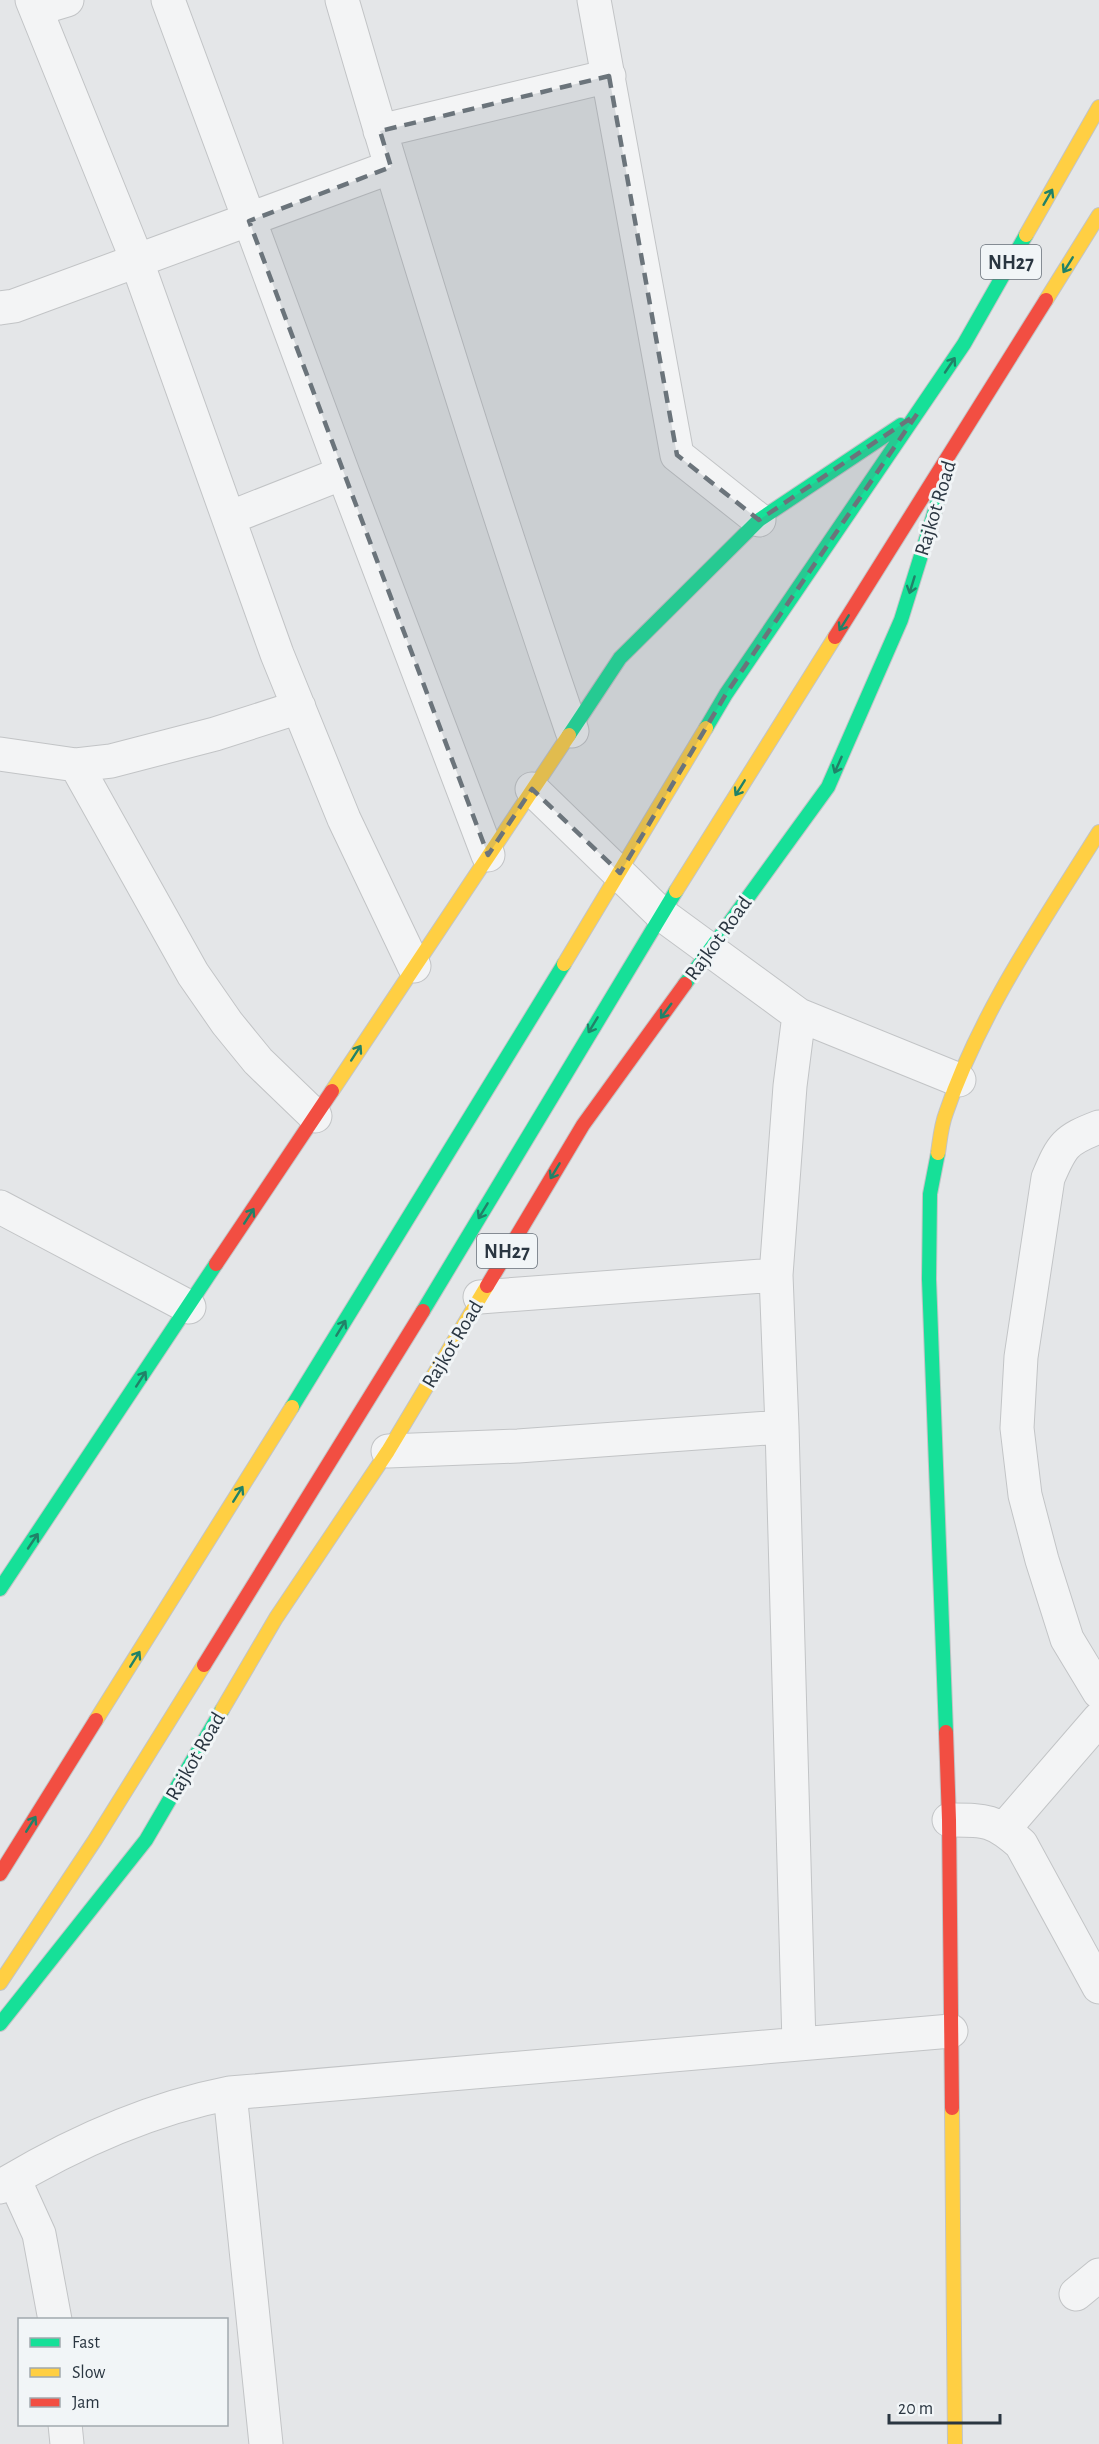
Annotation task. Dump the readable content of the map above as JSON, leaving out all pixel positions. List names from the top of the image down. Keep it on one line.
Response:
{"streets":{"main road":["NH27","Rajkot Road"]},"crossings":[["NH27","Rajkot Road"]],"legend":["Fast","Slow","Jam"],"scale_bar":"20 m"}
